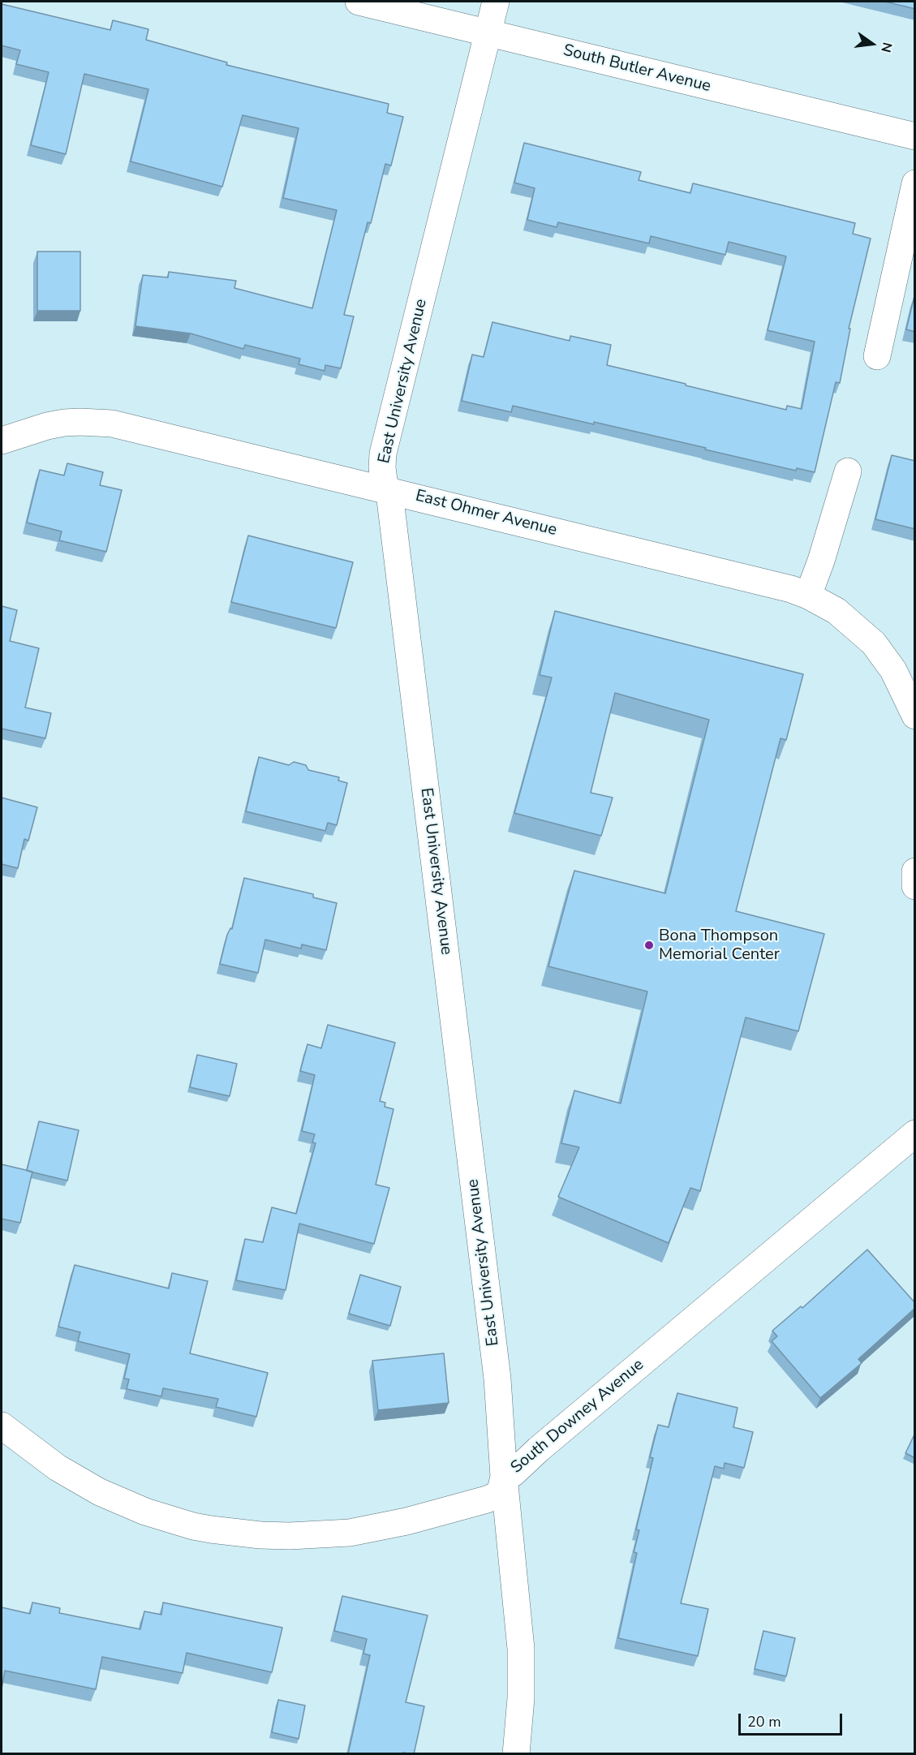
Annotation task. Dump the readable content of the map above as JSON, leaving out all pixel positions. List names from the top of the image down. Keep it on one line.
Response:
{"streets":{"street":["South Butler Avenue","East University Avenue","East Ohmer Avenue","South Downey Avenue"]},"crossings":[["South Butler Avenue","East University Avenue"],["East University Avenue","East Ohmer Avenue"],["East University Avenue","South Downey Avenue"]],"places":["Bona Thompson Memorial Center"],"scale_bar":"20 m","north":"right"}
